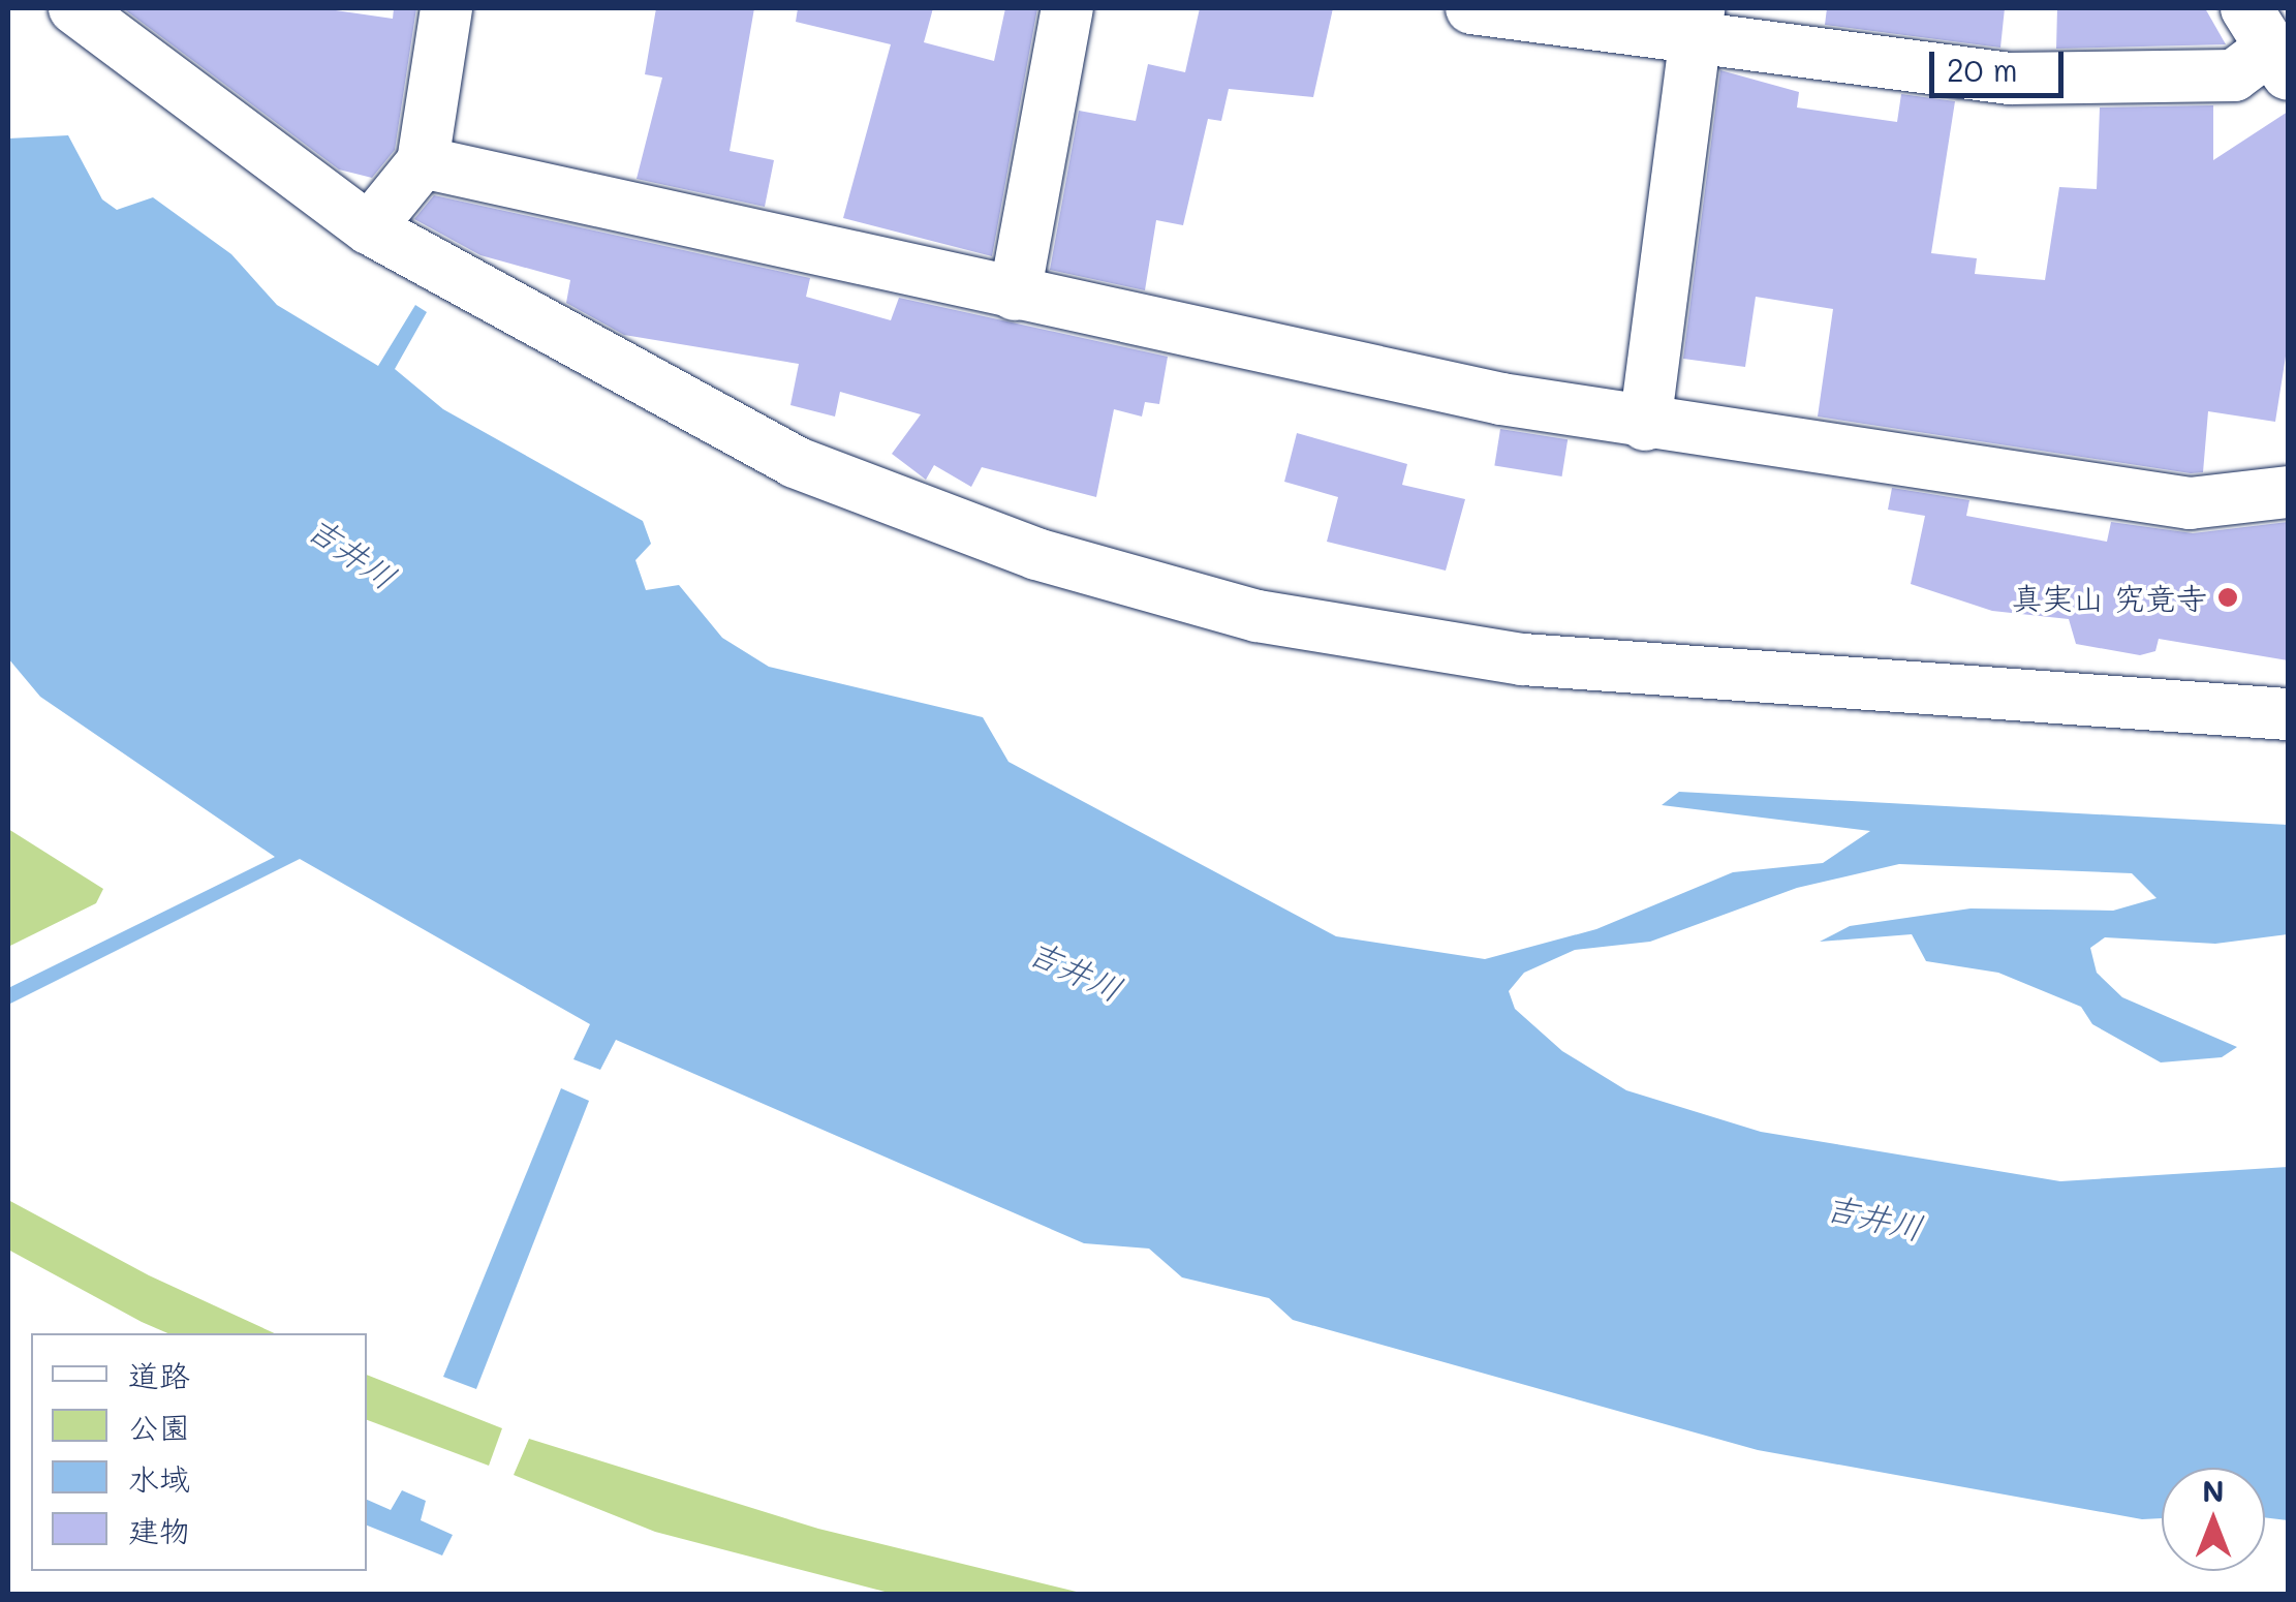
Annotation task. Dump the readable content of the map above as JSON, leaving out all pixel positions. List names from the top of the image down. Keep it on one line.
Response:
{"water":["吉井川"],"places":["真実山 究竟寺"],"legend":["道路","公園","水域","建物"],"scale_bar":"20 m","north":"top"}
